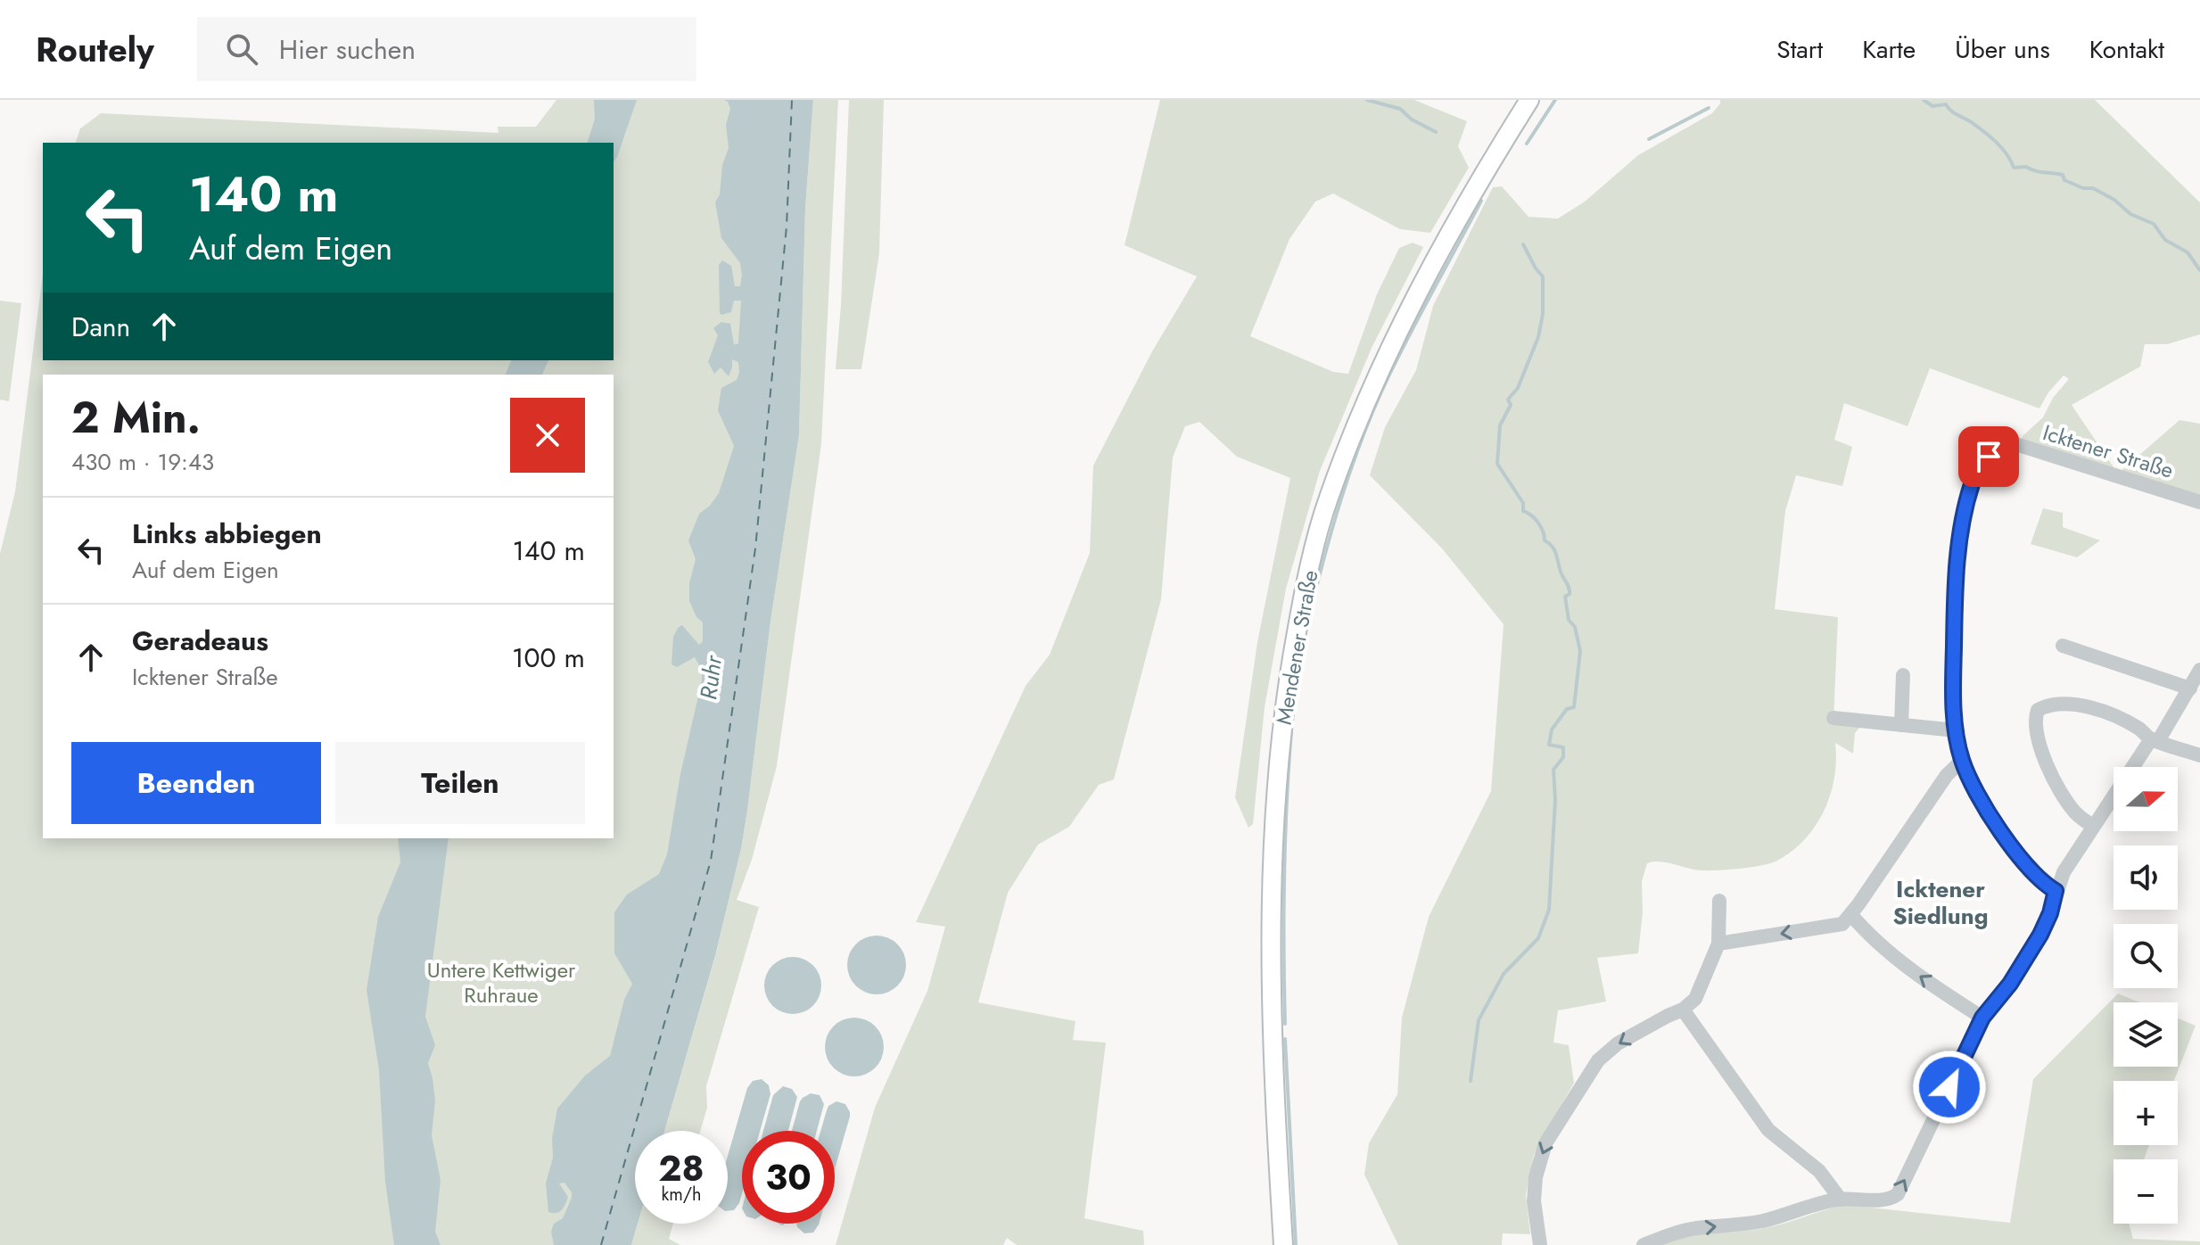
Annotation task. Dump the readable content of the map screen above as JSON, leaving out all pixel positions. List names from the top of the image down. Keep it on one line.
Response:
{"streets":{"main road":["Mendener Straße"],"street":["Icktener Straße"]},"districts":["Icktener Siedlung"],"water":["Ruhr"],"parks":["Untere Kettwiger Ruhraue"],"north":"right","page":{"header":"Routely","search":"Hier suchen","nav":["Start","Karte","Über uns","Kontakt"],"turn":["140 m","Auf dem Eigen"],"then":"Dann","heading":["2 Min.","430 m · 19:43"],"list":[{"name":"Links abbiegen","note":"Auf dem Eigen","value":"140 m"},{"name":"Geradeaus","note":"Icktener Straße","value":"100 m"}],"buttons":["Beenden","Teilen"],"map_buttons":["+","−"],"speed":"28 km/h","limit":"30"}}
